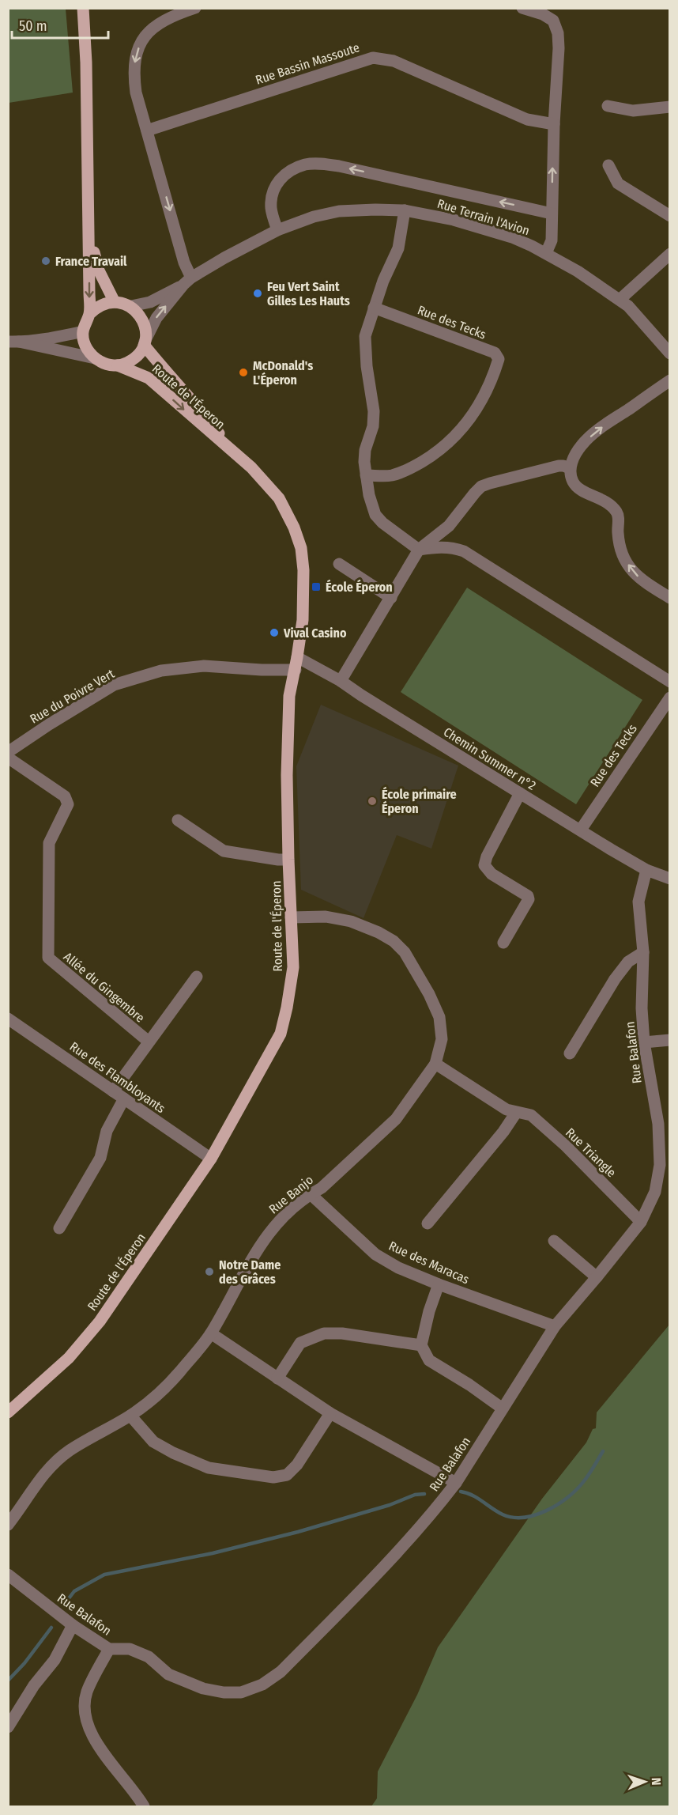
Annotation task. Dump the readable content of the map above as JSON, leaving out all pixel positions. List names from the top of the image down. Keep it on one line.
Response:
{"streets":{"main road":["Route de l'Éperon"],"street":["Rue Bassin Massoute","Rue Terrain l'Avion","Rue des Tecks","Rue du Poivre Vert","Chemin Summer n°2","Allée du Gingembre","Rue Balafon","Rue des Flambloyants","Rue Triangle","Rue Banjo","Rue des Maracas"]},"crossings":[["Rue Terrain l'Avion","Route de l'Éperon"],["Rue des Tecks","Chemin Summer n°2"],["Route de l'Éperon","Rue du Poivre Vert"],["Route de l'Éperon","Chemin Summer n°2"],["Route de l'Éperon","Rue des Flambloyants"],["Route de l'Éperon","Rue Banjo"],["Rue du Poivre Vert","Chemin Summer n°2"],["Chemin Summer n°2","Rue Balafon"],["Allée du Gingembre","Rue des Flambloyants"],["Rue Balafon","Rue Triangle"],["Rue Balafon","Rue des Maracas"],["Rue Triangle","Rue Banjo"],["Rue Banjo","Rue des Maracas"]],"places":{"other":["France Travail","Feu Vert Saint Gilles Les Hauts","McDonald's L'Éperon","Vival Casino","École primaire Éperon","Notre Dame des Grâces"],"transit":["École Éperon"]},"scale_bar":"50 m","north":"right"}
